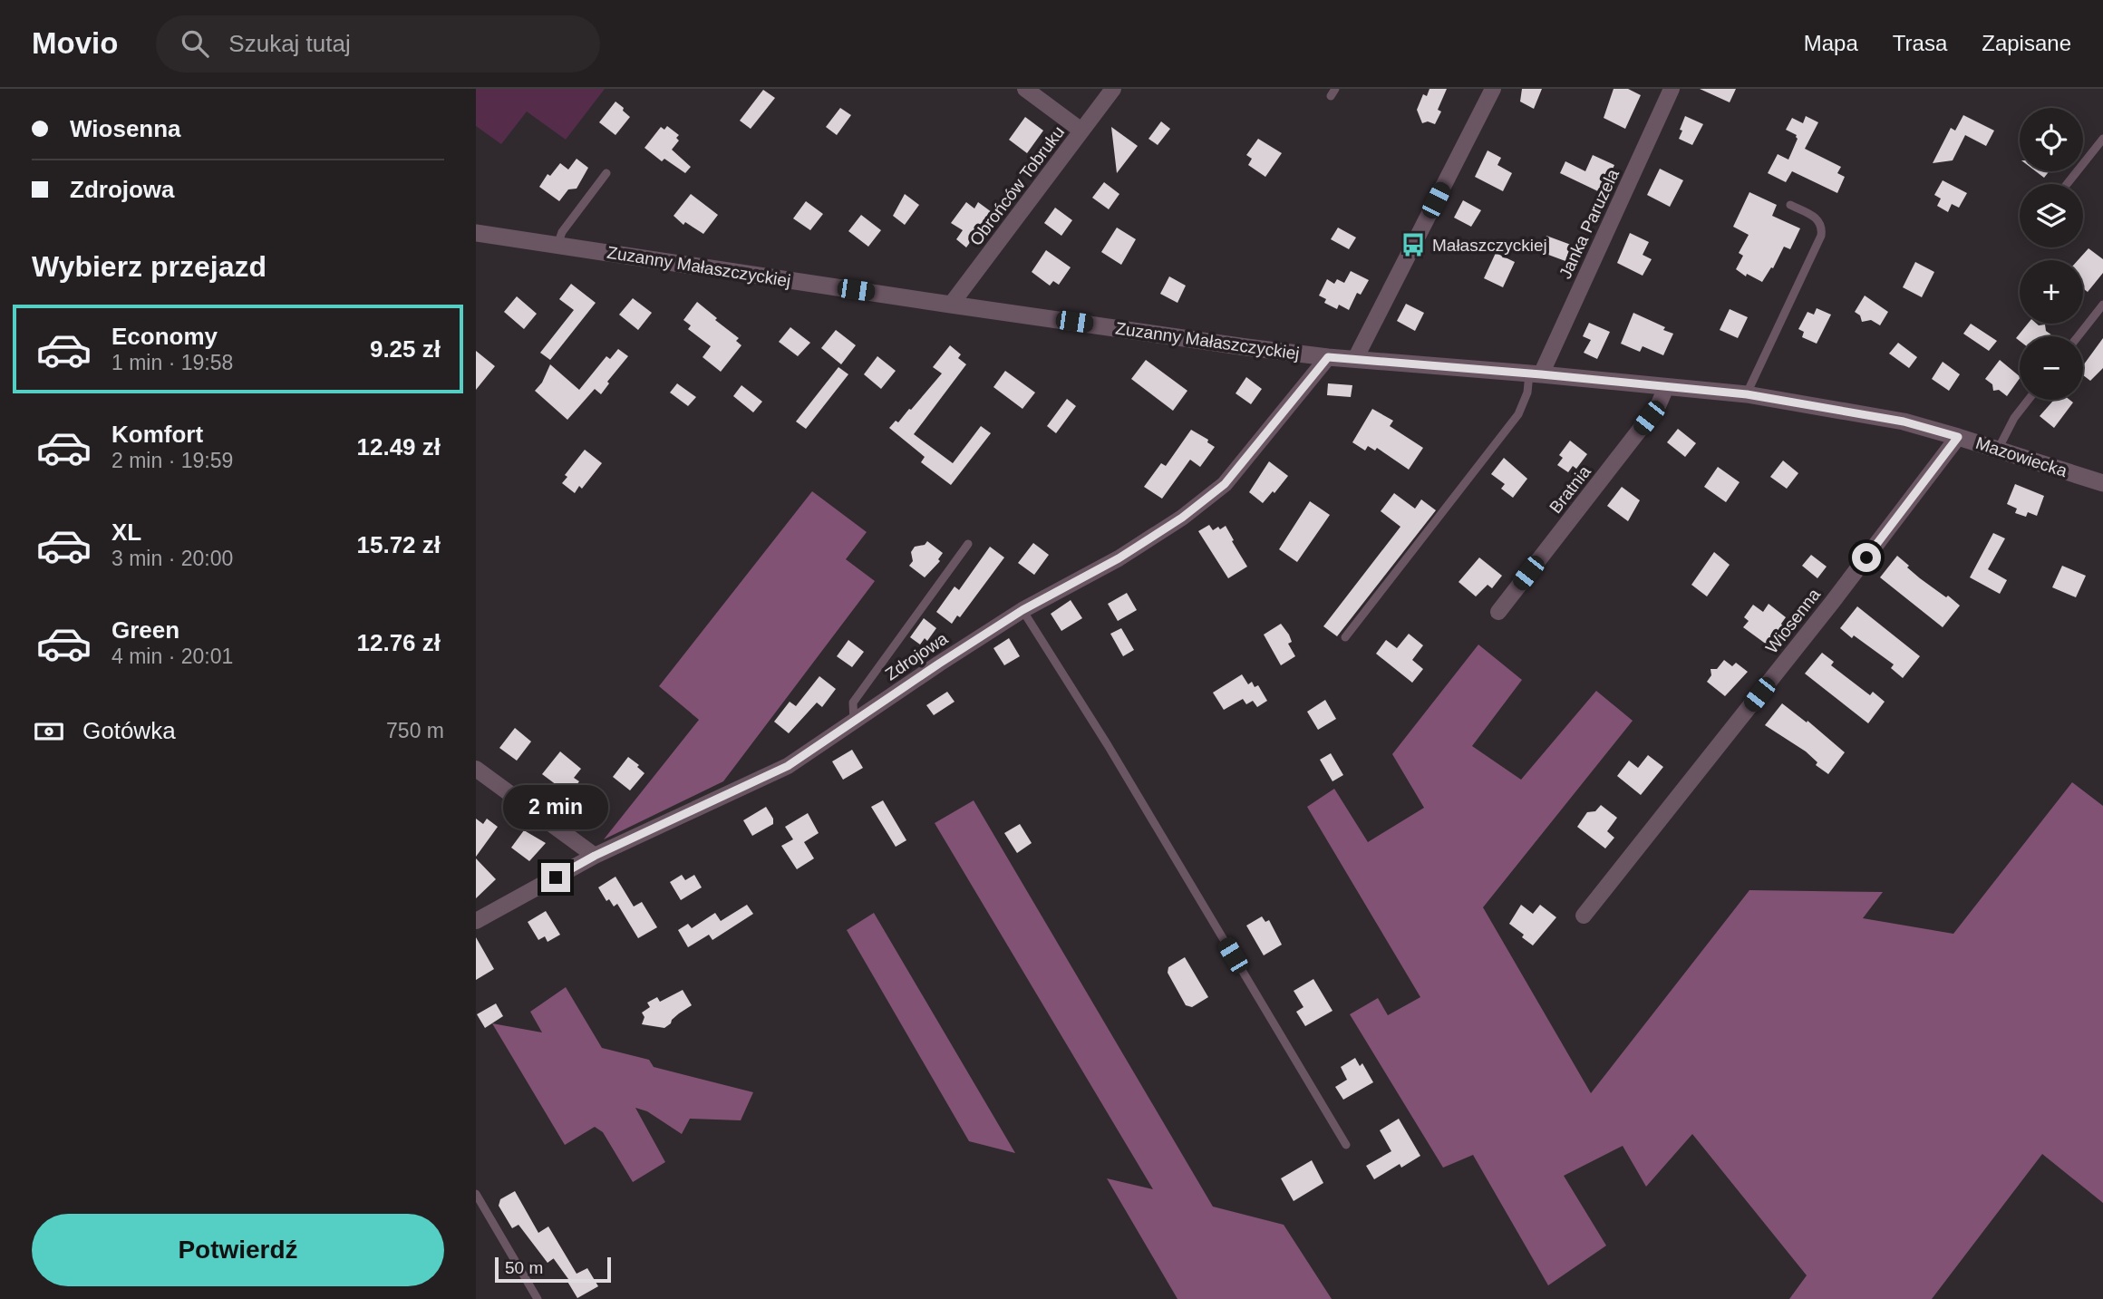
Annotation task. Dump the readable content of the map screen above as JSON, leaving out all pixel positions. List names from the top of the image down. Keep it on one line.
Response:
{"streets":{"street":["Obrońców Tobruku","Janka Paruzela","Zuzanny Małaszczyckiej","Mazowiecka","Bratnia","Wiosenna","Zdrojowa"]},"crossings":[["Obrońców Tobruku","Zuzanny Małaszczyckiej"],["Janka Paruzela","Zuzanny Małaszczyckiej"],["Zuzanny Małaszczyckiej","Mazowiecka"],["Zuzanny Małaszczyckiej","Bratnia"],["Zuzanny Małaszczyckiej","Zdrojowa"],["Mazowiecka","Wiosenna"]],"places":{"bus stop":["Małaszczyckiej"]},"scale_bar":"50 m","page":{"header":"Movio","search":"Szukaj tutaj","nav":["Mapa","Trasa","Zapisane"],"banner":["Wiosenna","Zdrojowa"],"map_buttons":["+","−"],"heading":"Wybierz przejazd","list":[{"name":"Economy","note":"1 min · 19:58","value":"9.25 zł"},{"name":"Komfort","note":"2 min · 19:59","value":"12.49 zł"},{"name":"XL","note":"3 min · 20:00","value":"15.72 zł"},{"name":"Green","note":"4 min · 20:01","value":"12.76 zł"}],"pay":["Gotówka","750 m"],"bubble":"2 min","buttons":"Potwierdź","scale":"50 m"}}
